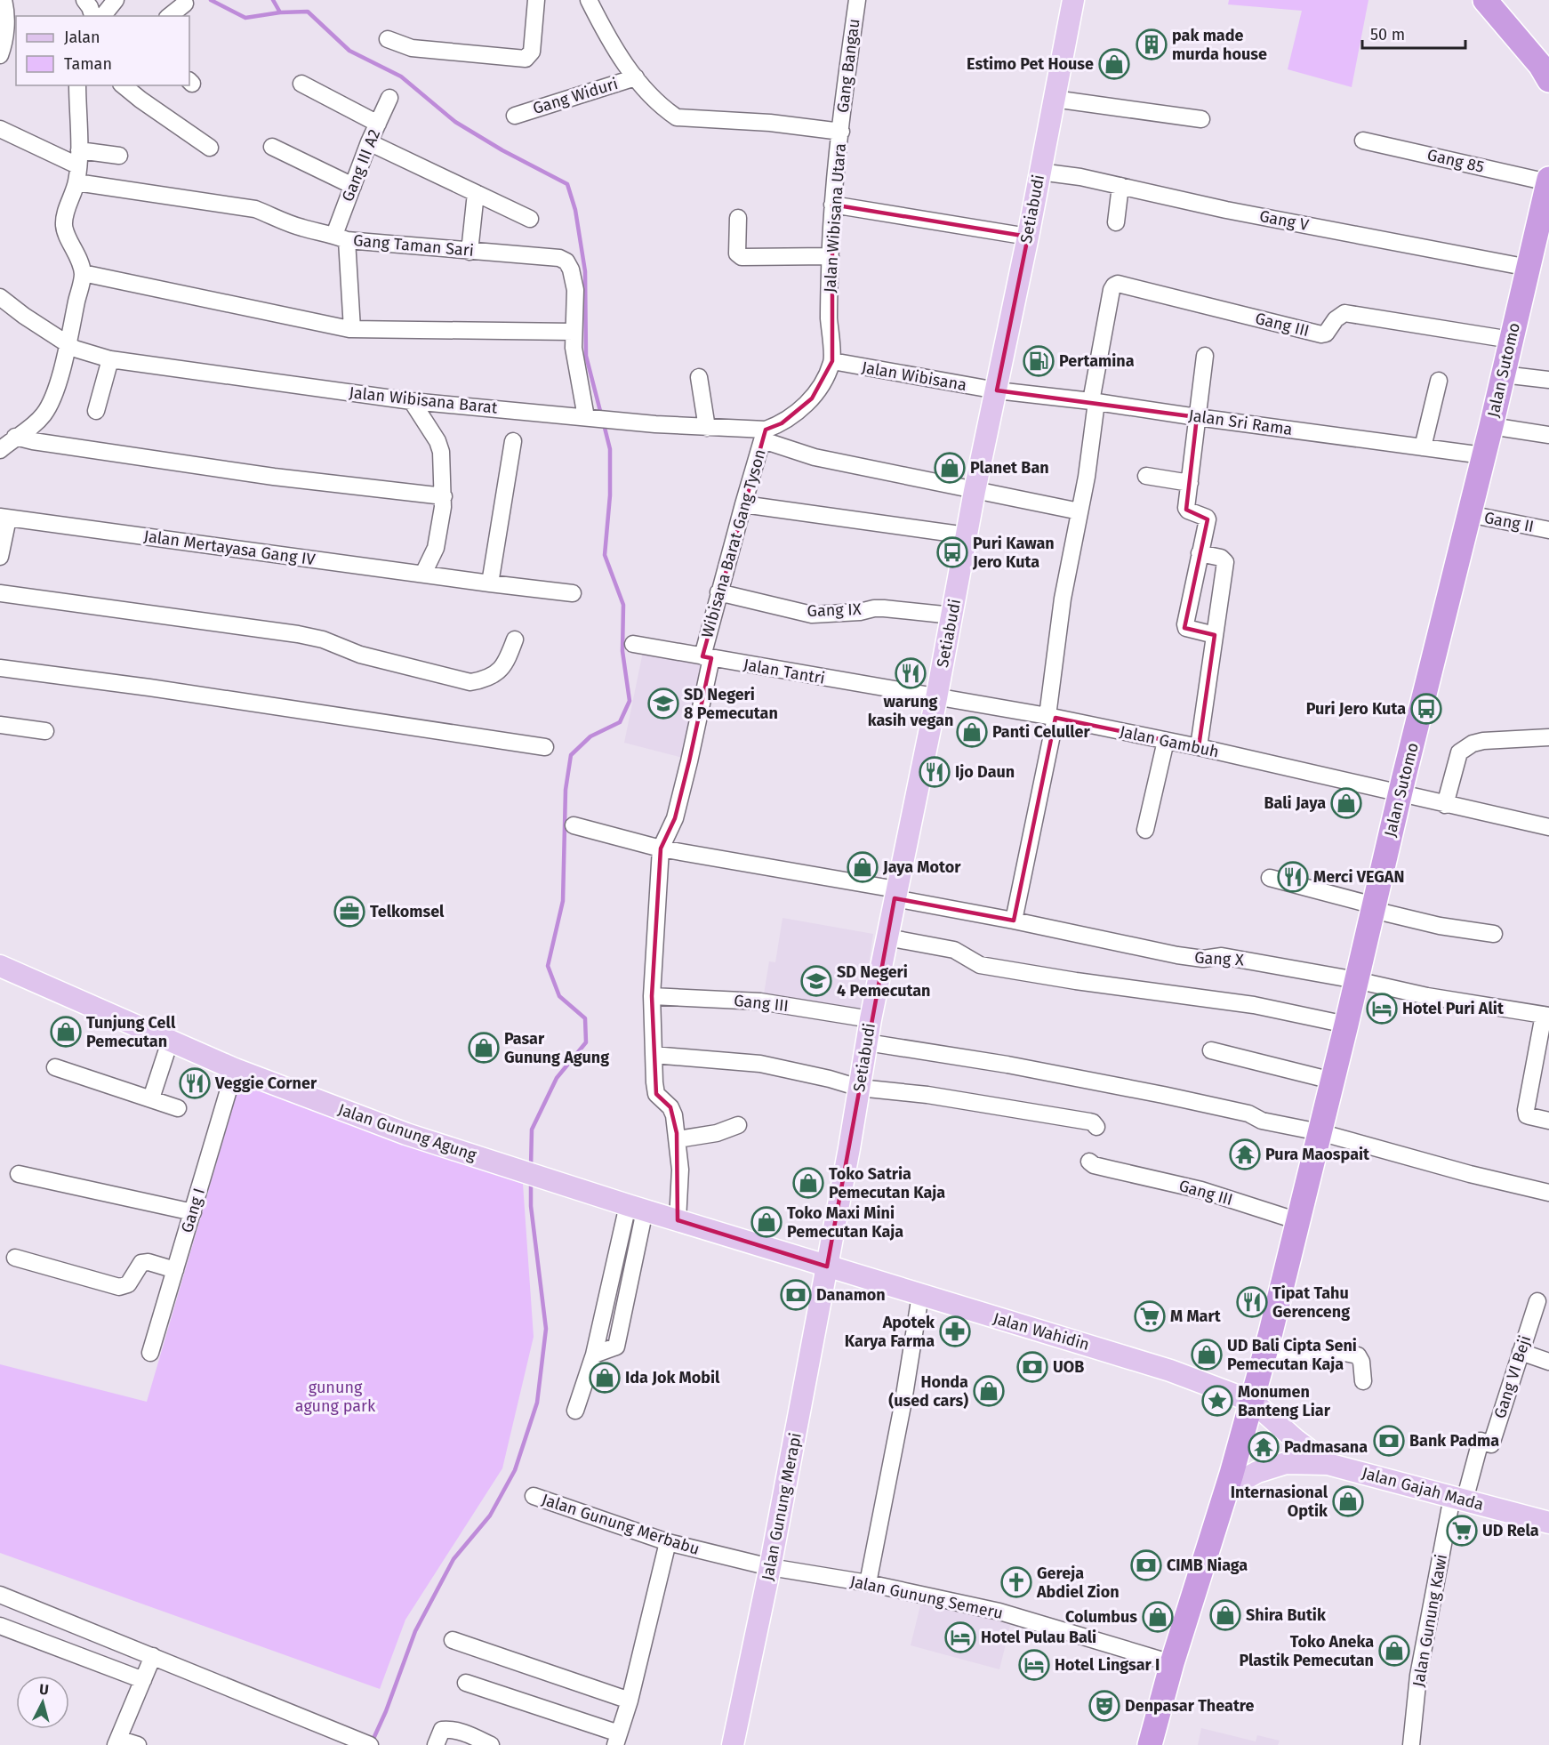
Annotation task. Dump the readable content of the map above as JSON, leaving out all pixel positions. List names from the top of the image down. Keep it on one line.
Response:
{"streets":{"highway":["Jalan Sutomo"],"main road":["Setiabudi","Jalan Gunung Agung","Jalan Wahidin","Jalan Gajah Mada","Jalan Gunung Merapi"],"street":["Gang Bangau","Gang Widuri","Gang 85","Gang III A2","Jalan Wibisana Utara","Gang V","Gang Taman Sari","Gang III","Jalan Wibisana","Jalan Wibisana Barat","Jalan Sri Rama","Gang II","Wibisana Barat Gang Tyson","Jalan Mertayasa Gang IV","Gang IX","Jalan Tantri","Jalan Gambuh","Gang X","Gang I","Gang VI Beji","Jalan Gunung Merbabu","Jalan Gunung Semeru","Jalan Gunung Kawi"]},"crossings":[["Gang Bangau","Jalan Wibisana Utara"],["Gang Widuri","Jalan Wibisana Utara"],["Gang 85","Jalan Sutomo"],["Gang III A2","Gang Taman Sari"],["Setiabudi","Gang V"],["Setiabudi","Gang III"],["Setiabudi","Jalan Wibisana"],["Setiabudi","Jalan Sri Rama"],["Setiabudi","Gang IX"],["Setiabudi","Jalan Tantri"],["Setiabudi","Jalan Gambuh"],["Setiabudi","Gang X"],["Setiabudi","Jalan Gunung Agung"],["Setiabudi","Jalan Wahidin"],["Setiabudi","Jalan Gunung Merapi"],["Jalan Wibisana Utara","Jalan Wibisana"],["Jalan Wibisana Utara","Jalan Wibisana Barat"],["Gang V","Jalan Sutomo"],["Gang Taman Sari","Jalan Wibisana Barat"],["Gang III","Jalan Sutomo"],["Gang III","Jalan Sri Rama"],["Jalan Sutomo","Jalan Sri Rama"],["Jalan Sutomo","Gang II"],["Jalan Sutomo","Jalan Gambuh"],["Jalan Sutomo","Gang X"],["Jalan Sutomo","Jalan Wahidin"],["Jalan Sutomo","Jalan Gajah Mada"],["Jalan Sutomo","Jalan Gunung Semeru"],["Jalan Wibisana","Jalan Wibisana Barat"],["Jalan Wibisana","Jalan Sri Rama"],["Jalan Wibisana Barat","Wibisana Barat Gang Tyson"],["Wibisana Barat Gang Tyson","Gang IX"],["Wibisana Barat Gang Tyson","Jalan Tantri"],["Wibisana Barat Gang Tyson","Gang X"],["Jalan Tantri","Jalan Gambuh"],["Jalan Gunung Agung","Gang I"],["Jalan Gunung Agung","Jalan Wahidin"],["Jalan Gunung Agung","Jalan Gunung Merapi"],["Jalan Wahidin","Jalan Gajah Mada"],["Jalan Wahidin","Jalan Gunung Merapi"],["Gang VI Beji","Jalan Gajah Mada"],["Gang VI Beji","Jalan Gunung Kawi"],["Jalan Gajah Mada","Jalan Gunung Kawi"],["Jalan Gunung Merapi","Jalan Gunung Merbabu"],["Jalan Gunung Merapi","Jalan Gunung Semeru"],["Jalan Gunung Merbabu","Jalan Gunung Semeru"]],"parks":["gunung agung park"],"places":{"building":["pak made murda house"],"shop":["Estimo Pet House","Planet Ban","Panti Celuller","Bali Jaya","Jaya Motor","Tunjung Cell Pemecutan","Pasar Gunung Agung","Toko Satria Pemecutan Kaja","Toko Maxi Mini Pemecutan Kaja","UD Bali Cipta Seni Pemecutan Kaja","Ida Jok Mobil","Honda (used cars)","Internasional Optik","Shira Butik","Columbus","Toko Aneka Plastik Pemecutan"],"fuel station":["Pertamina"],"bus stop":["Puri Kawan Jero Kuta","Puri Jero Kuta"],"restaurant":["warung kasih vegan","Ijo Daun","Merci VEGAN","Veggie Corner","Tipat Tahu Gerenceng"],"school or university":["SD Negeri 8 Pemecutan","SD Negeri 4 Pemecutan"],"office":["Telkomsel"],"hotel":["Hotel Puri Alit","Hotel Pulau Bali","Hotel Lingsar I"],"temple":["Pura Maospait","Padmasana"],"bank":["Danamon","UOB","Bank Padma","CIMB Niaga"],"supermarket":["M Mart","UD Rela"],"pharmacy":["Apotek Karya Farma"],"place":["Monumen Banteng Liar"],"church":["Gereja Abdiel Zion"],"theatre":["Denpasar Theatre"]},"legend":["Jalan","Taman"],"scale_bar":"50 m","north":"top"}
